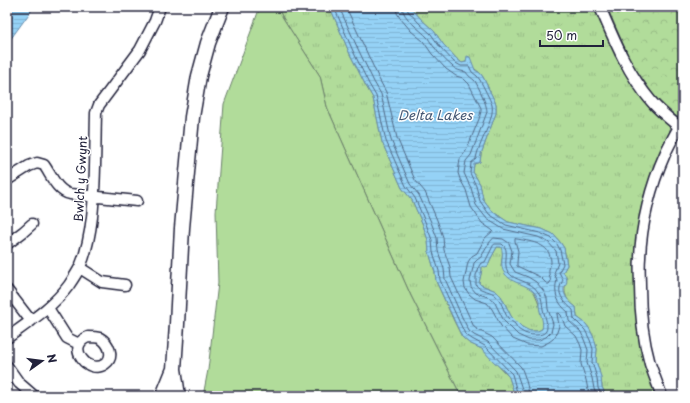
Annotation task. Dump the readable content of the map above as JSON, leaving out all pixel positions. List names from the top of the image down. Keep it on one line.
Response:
{"streets":{"street":["Bwlch y Gwynt"]},"water":["Delta Lakes"],"scale_bar":"50 m","north":"right"}
